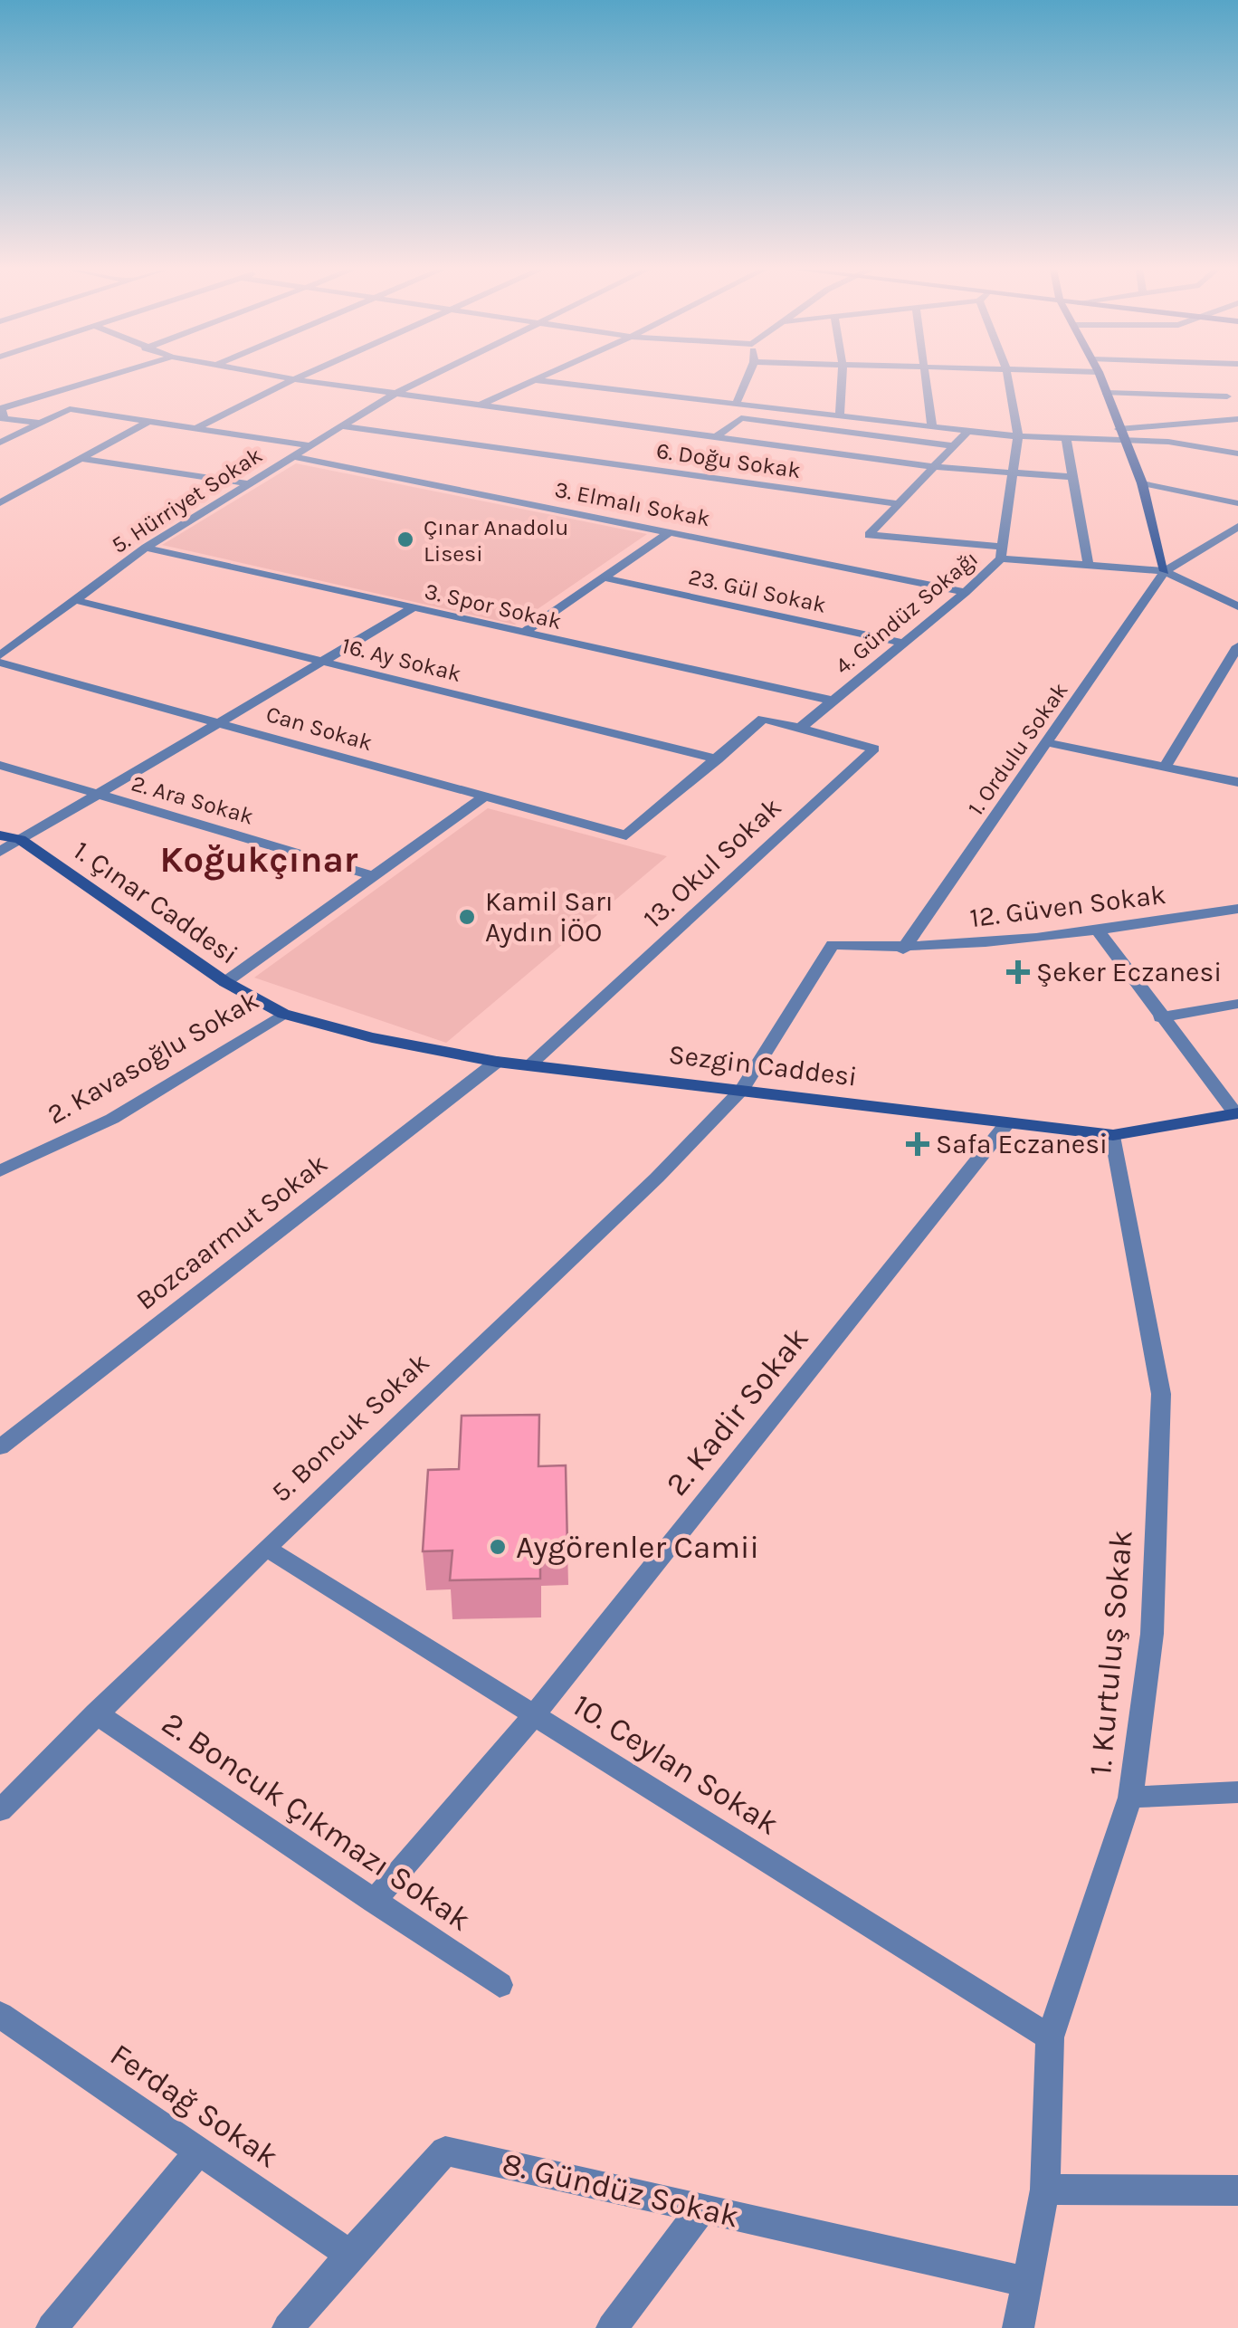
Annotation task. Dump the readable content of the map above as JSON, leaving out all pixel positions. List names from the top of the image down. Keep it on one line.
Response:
{"streets":{"main road":["1. Çınar Caddesi","Sezgin Caddesi"],"street":["6. Doğu Sokak","5. Hürriyet Sokak","3. Elmalı Sokak","23. Gül Sokak","3. Spor Sokak","4. Gündüz Sokağı","16. Ay Sokak","Can Sokak","1. Ordulu Sokak","2. Ara Sokak","13. Okul Sokak","12. Güven Sokak","2. Kavasoğlu Sokak","Bozcaarmut Sokak","2. Kadir Sokak","5. Boncuk Sokak","1. Kurtuluş Sokak","10. Ceylan Sokak","2. Boncuk Çıkmazı Sokak","Ferdağ Sokak","8. Gündüz Sokak"]},"crossings":[["6. Doğu Sokak","5. Hürriyet Sokak"],["5. Hürriyet Sokak","3. Elmalı Sokak"],["5. Hürriyet Sokak","3. Spor Sokak"],["5. Hürriyet Sokak","16. Ay Sokak"],["5. Hürriyet Sokak","Can Sokak"],["3. Elmalı Sokak","4. Gündüz Sokağı"],["23. Gül Sokak","4. Gündüz Sokağı"],["3. Spor Sokak","4. Gündüz Sokağı"],["4. Gündüz Sokağı","13. Okul Sokak"],["16. Ay Sokak","Can Sokak"],["1. Ordulu Sokak","12. Güven Sokak"],["13. Okul Sokak","Sezgin Caddesi"],["1. Çınar Caddesi","2. Kavasoğlu Sokak"],["1. Çınar Caddesi","Sezgin Caddesi"],["12. Güven Sokak","Sezgin Caddesi"],["12. Güven Sokak","5. Boncuk Sokak"],["2. Kavasoğlu Sokak","Sezgin Caddesi"],["Sezgin Caddesi","Bozcaarmut Sokak"],["Sezgin Caddesi","2. Kadir Sokak"],["Sezgin Caddesi","5. Boncuk Sokak"],["Sezgin Caddesi","1. Kurtuluş Sokak"],["2. Kadir Sokak","10. Ceylan Sokak"],["2. Kadir Sokak","2. Boncuk Çıkmazı Sokak"],["5. Boncuk Sokak","10. Ceylan Sokak"],["5. Boncuk Sokak","2. Boncuk Çıkmazı Sokak"],["1. Kurtuluş Sokak","10. Ceylan Sokak"],["1. Kurtuluş Sokak","8. Gündüz Sokak"],["Ferdağ Sokak","8. Gündüz Sokak"]],"districts":["Koğukçınar"],"places":{"other":["Çınar Anadolu Lisesi","Kamil Sarı Aydın İÖO","Aygörenler Camii"],"health":["Şeker Eczanesi","Safa Eczanesi"]}}
